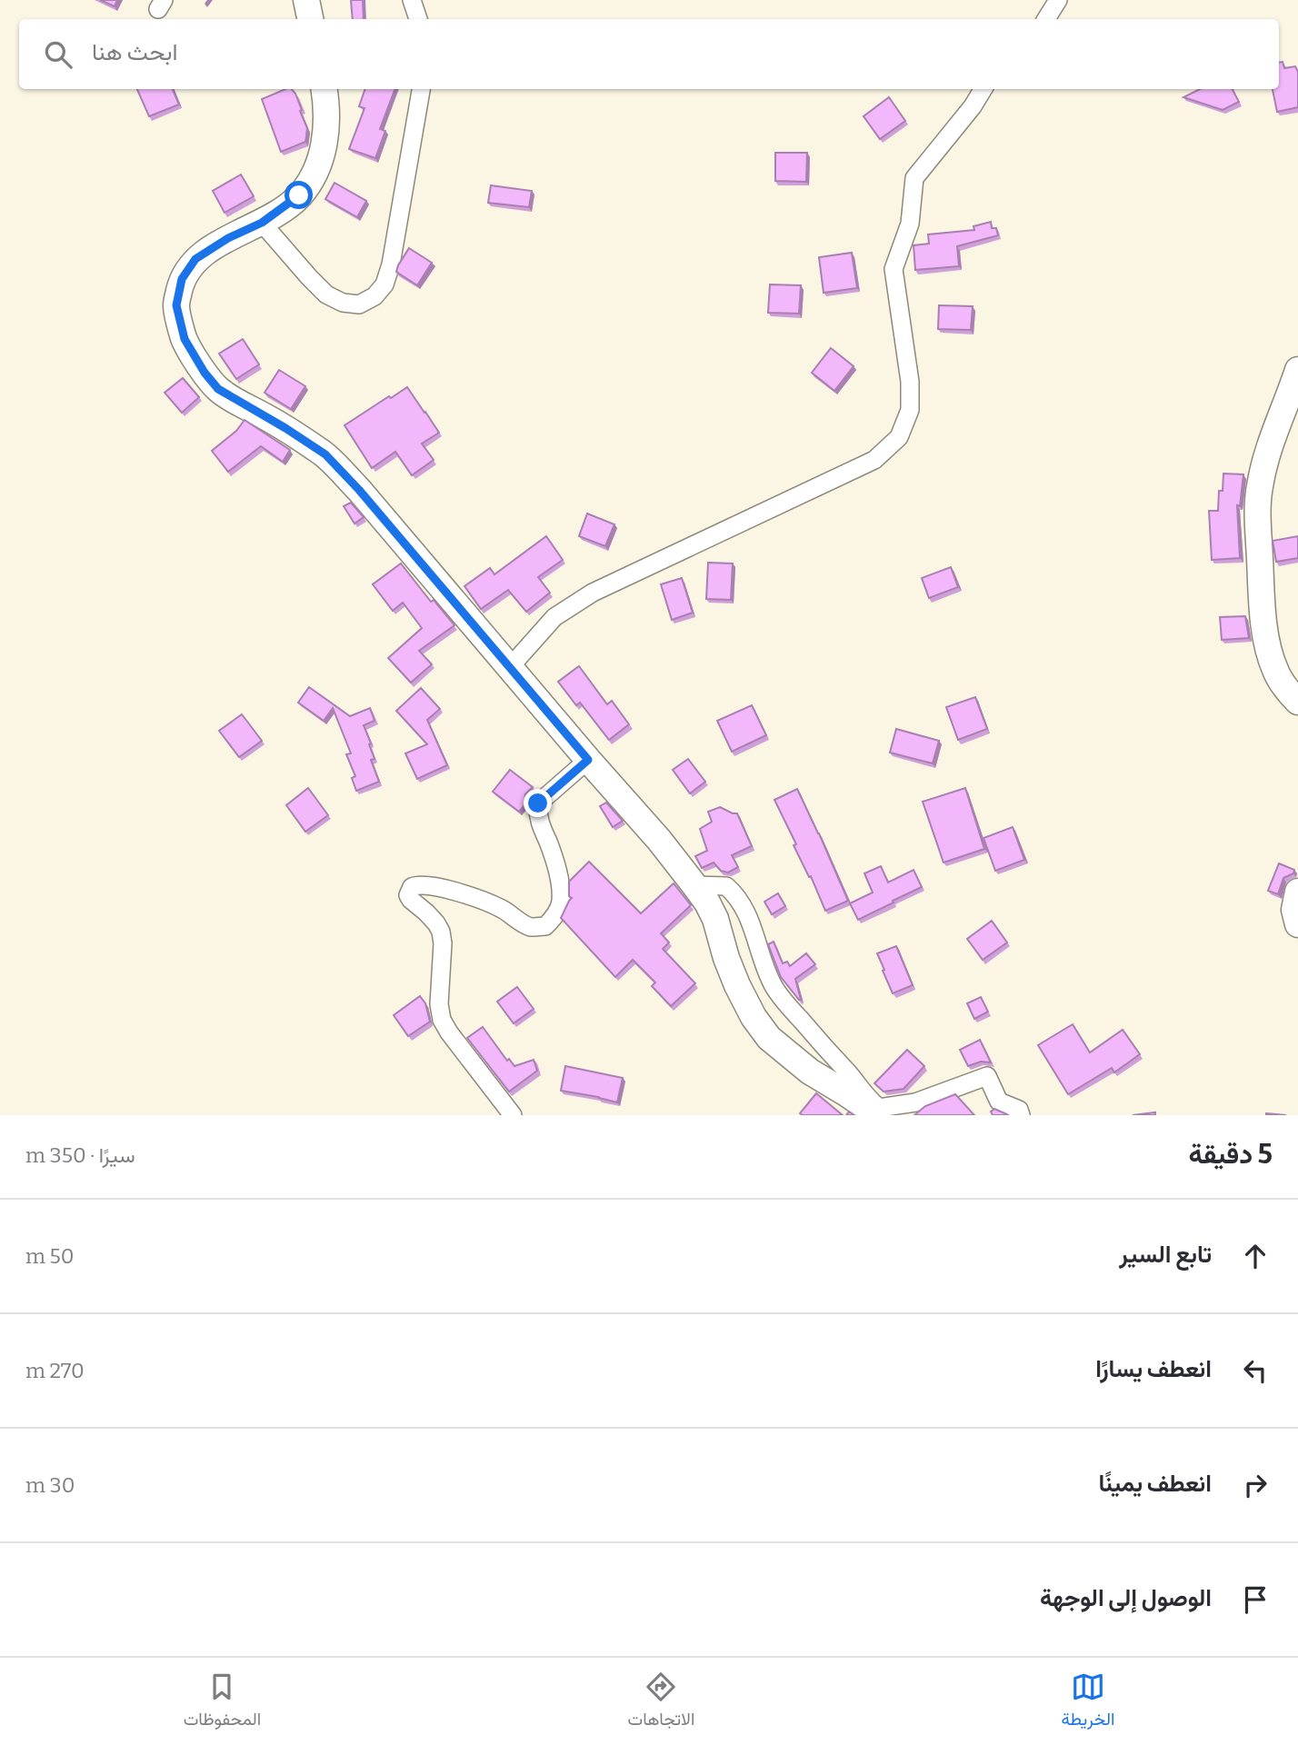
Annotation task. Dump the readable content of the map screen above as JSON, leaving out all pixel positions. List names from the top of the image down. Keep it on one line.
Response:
{"page":{"search":"ابحث هنا","heading":["5 دقيقة","سيرًا · 350 m"],"list":[["تابع السير","50 m"],["انعطف يسارًا","270 m"],["انعطف يمينًا","30 m"],"الوصول إلى الوجهة"],"nav":["الخريطة","الاتجاهات","المحفوظات"]}}
